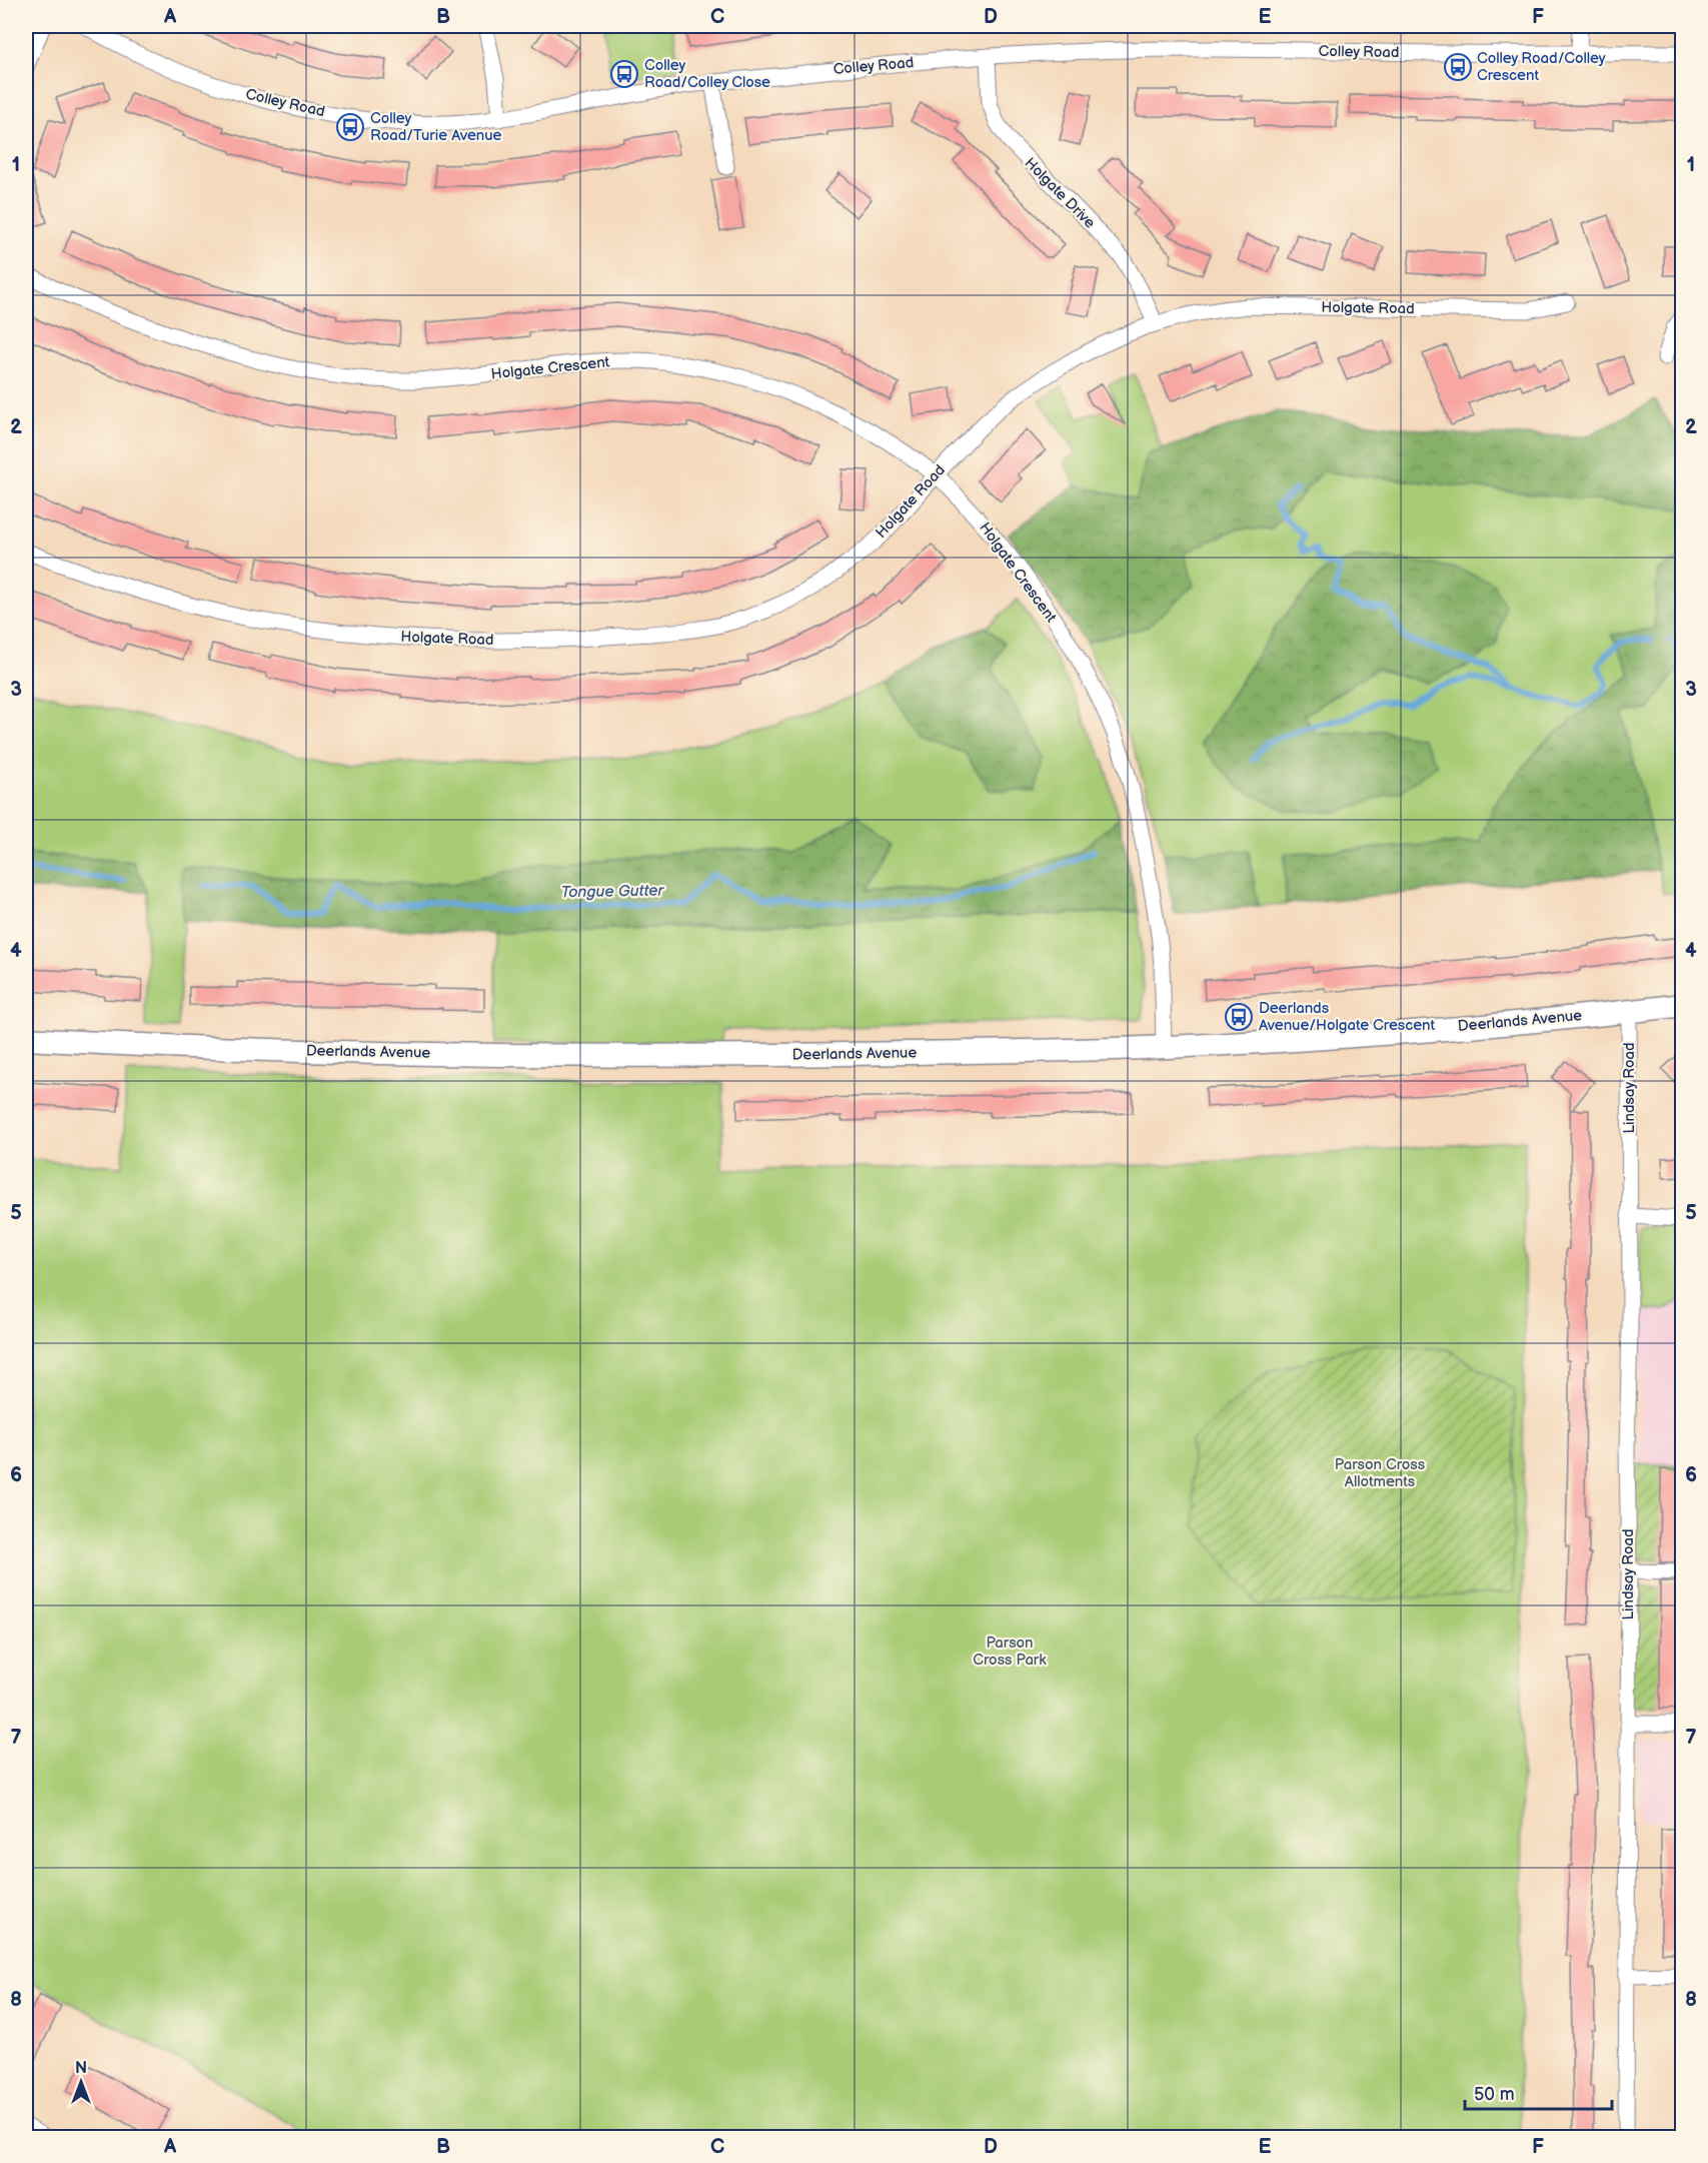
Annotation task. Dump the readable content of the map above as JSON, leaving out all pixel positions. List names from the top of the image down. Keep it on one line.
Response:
{"streets":{"street":["Colley Road","Holgate Drive","Holgate Road","Holgate Crescent","Deerlands Avenue","Lindsay Road"]},"crossings":[["Colley Road","Holgate Drive"],["Holgate Drive","Holgate Road"],["Holgate Road","Holgate Crescent"],["Holgate Crescent","Deerlands Avenue"],["Deerlands Avenue","Lindsay Road"]],"water":["Tongue Gutter"],"parks":["Parson Cross Allotments","Parson Cross Park"],"places":{"bus stop":["Colley Road/Colley Crescent","Colley Road/Colley Close","Colley Road/Turie Avenue","Deerlands Avenue/Holgate Crescent"]},"scale_bar":"50 m","north":"top","grid":{"columns":["A","B","C","D","E","F"],"rows":["1","2","3","4","5","6","7","8"]}}
